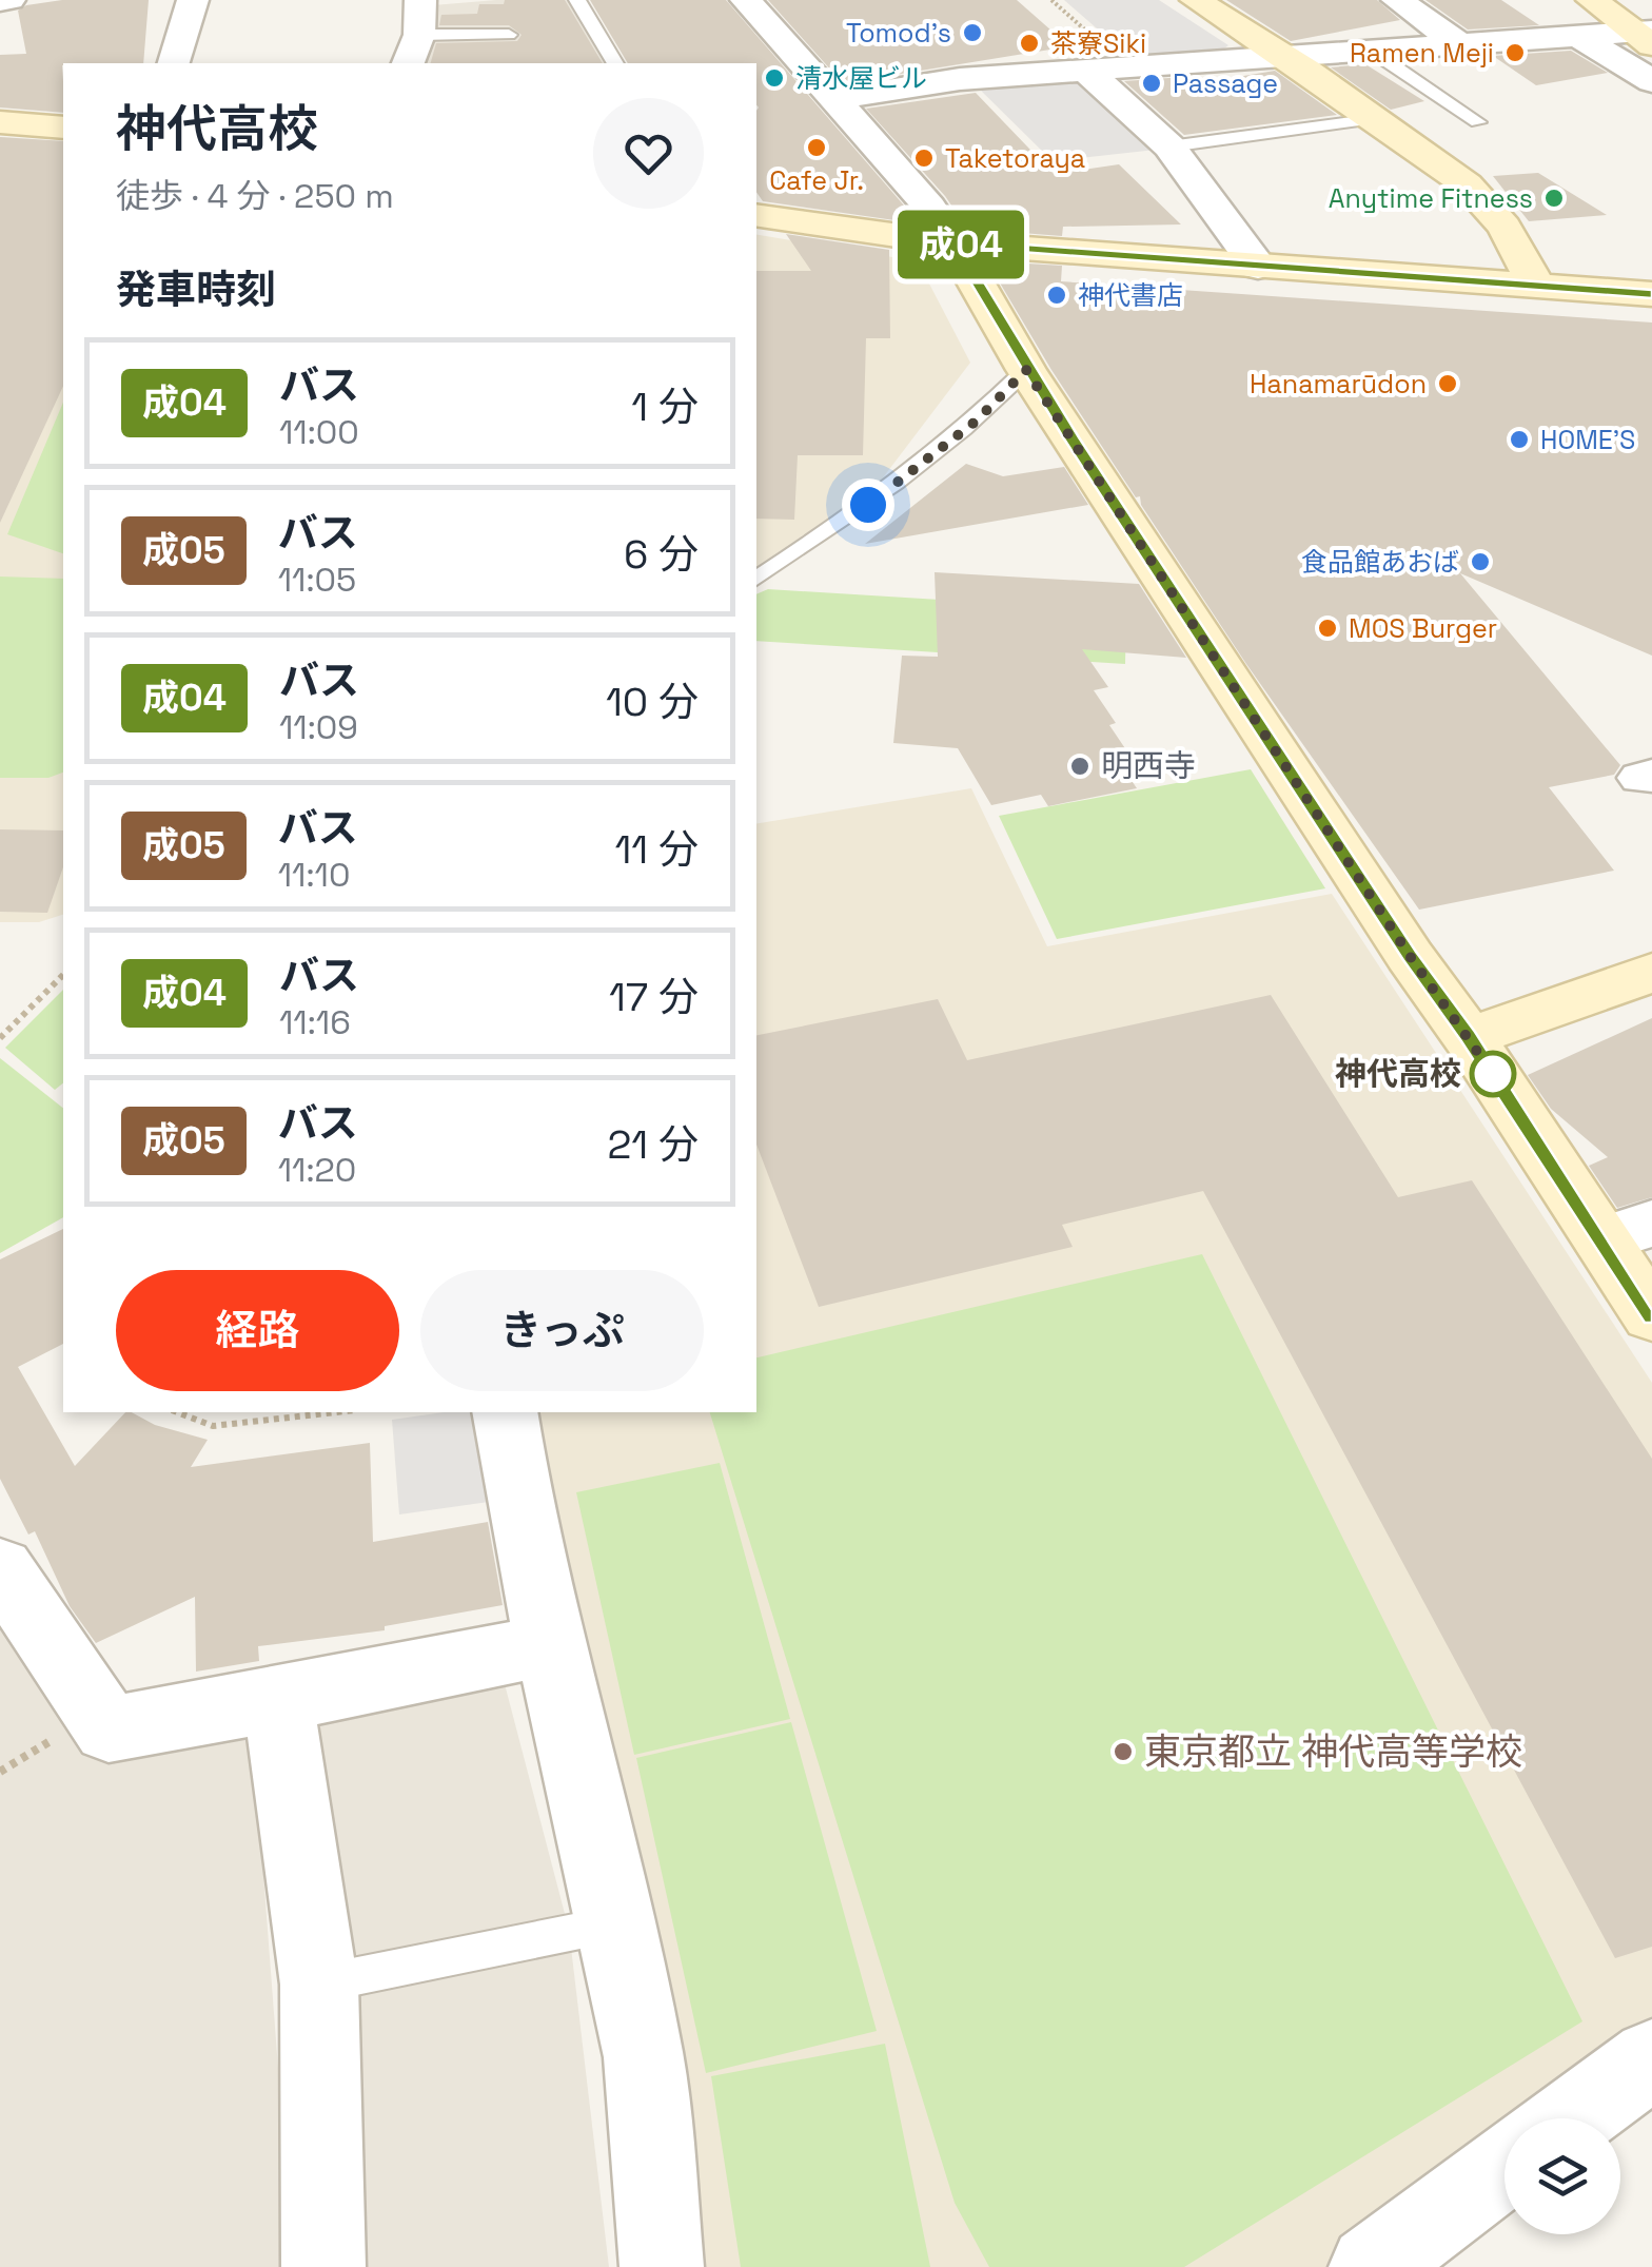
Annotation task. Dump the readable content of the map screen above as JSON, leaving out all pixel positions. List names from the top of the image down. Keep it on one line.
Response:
{"places":["Tomod's","茶寮Siki","Ramen Meji","清水屋ビル","Passage","Cafe Jr.","Taketoraya","Anytime Fitness","神代書店","Hanamarūdon","HOME'S","食品館あおば","MOS Burger","明西寺","神代高校","東京都立 神代高等学校"],"lines":["bus line 成04"],"page":{"on_map":"成04","heading":[["神代高校","徒歩 · 4 分 · 250 m"],"発車時刻"],"list":[{"mark":"成04","name":"バス","note":"11:00","value":"1 分"},{"mark":"成05","name":"バス","note":"11:05","value":"6 分"},{"mark":"成04","name":"バス","note":"11:09","value":"10 分"},{"mark":"成05","name":"バス","note":"11:10","value":"11 分"},{"mark":"成04","name":"バス","note":"11:16","value":"17 分"},{"mark":"成05","name":"バス","note":"11:20","value":"21 分"}],"buttons":["経路","きっぷ"]}}
